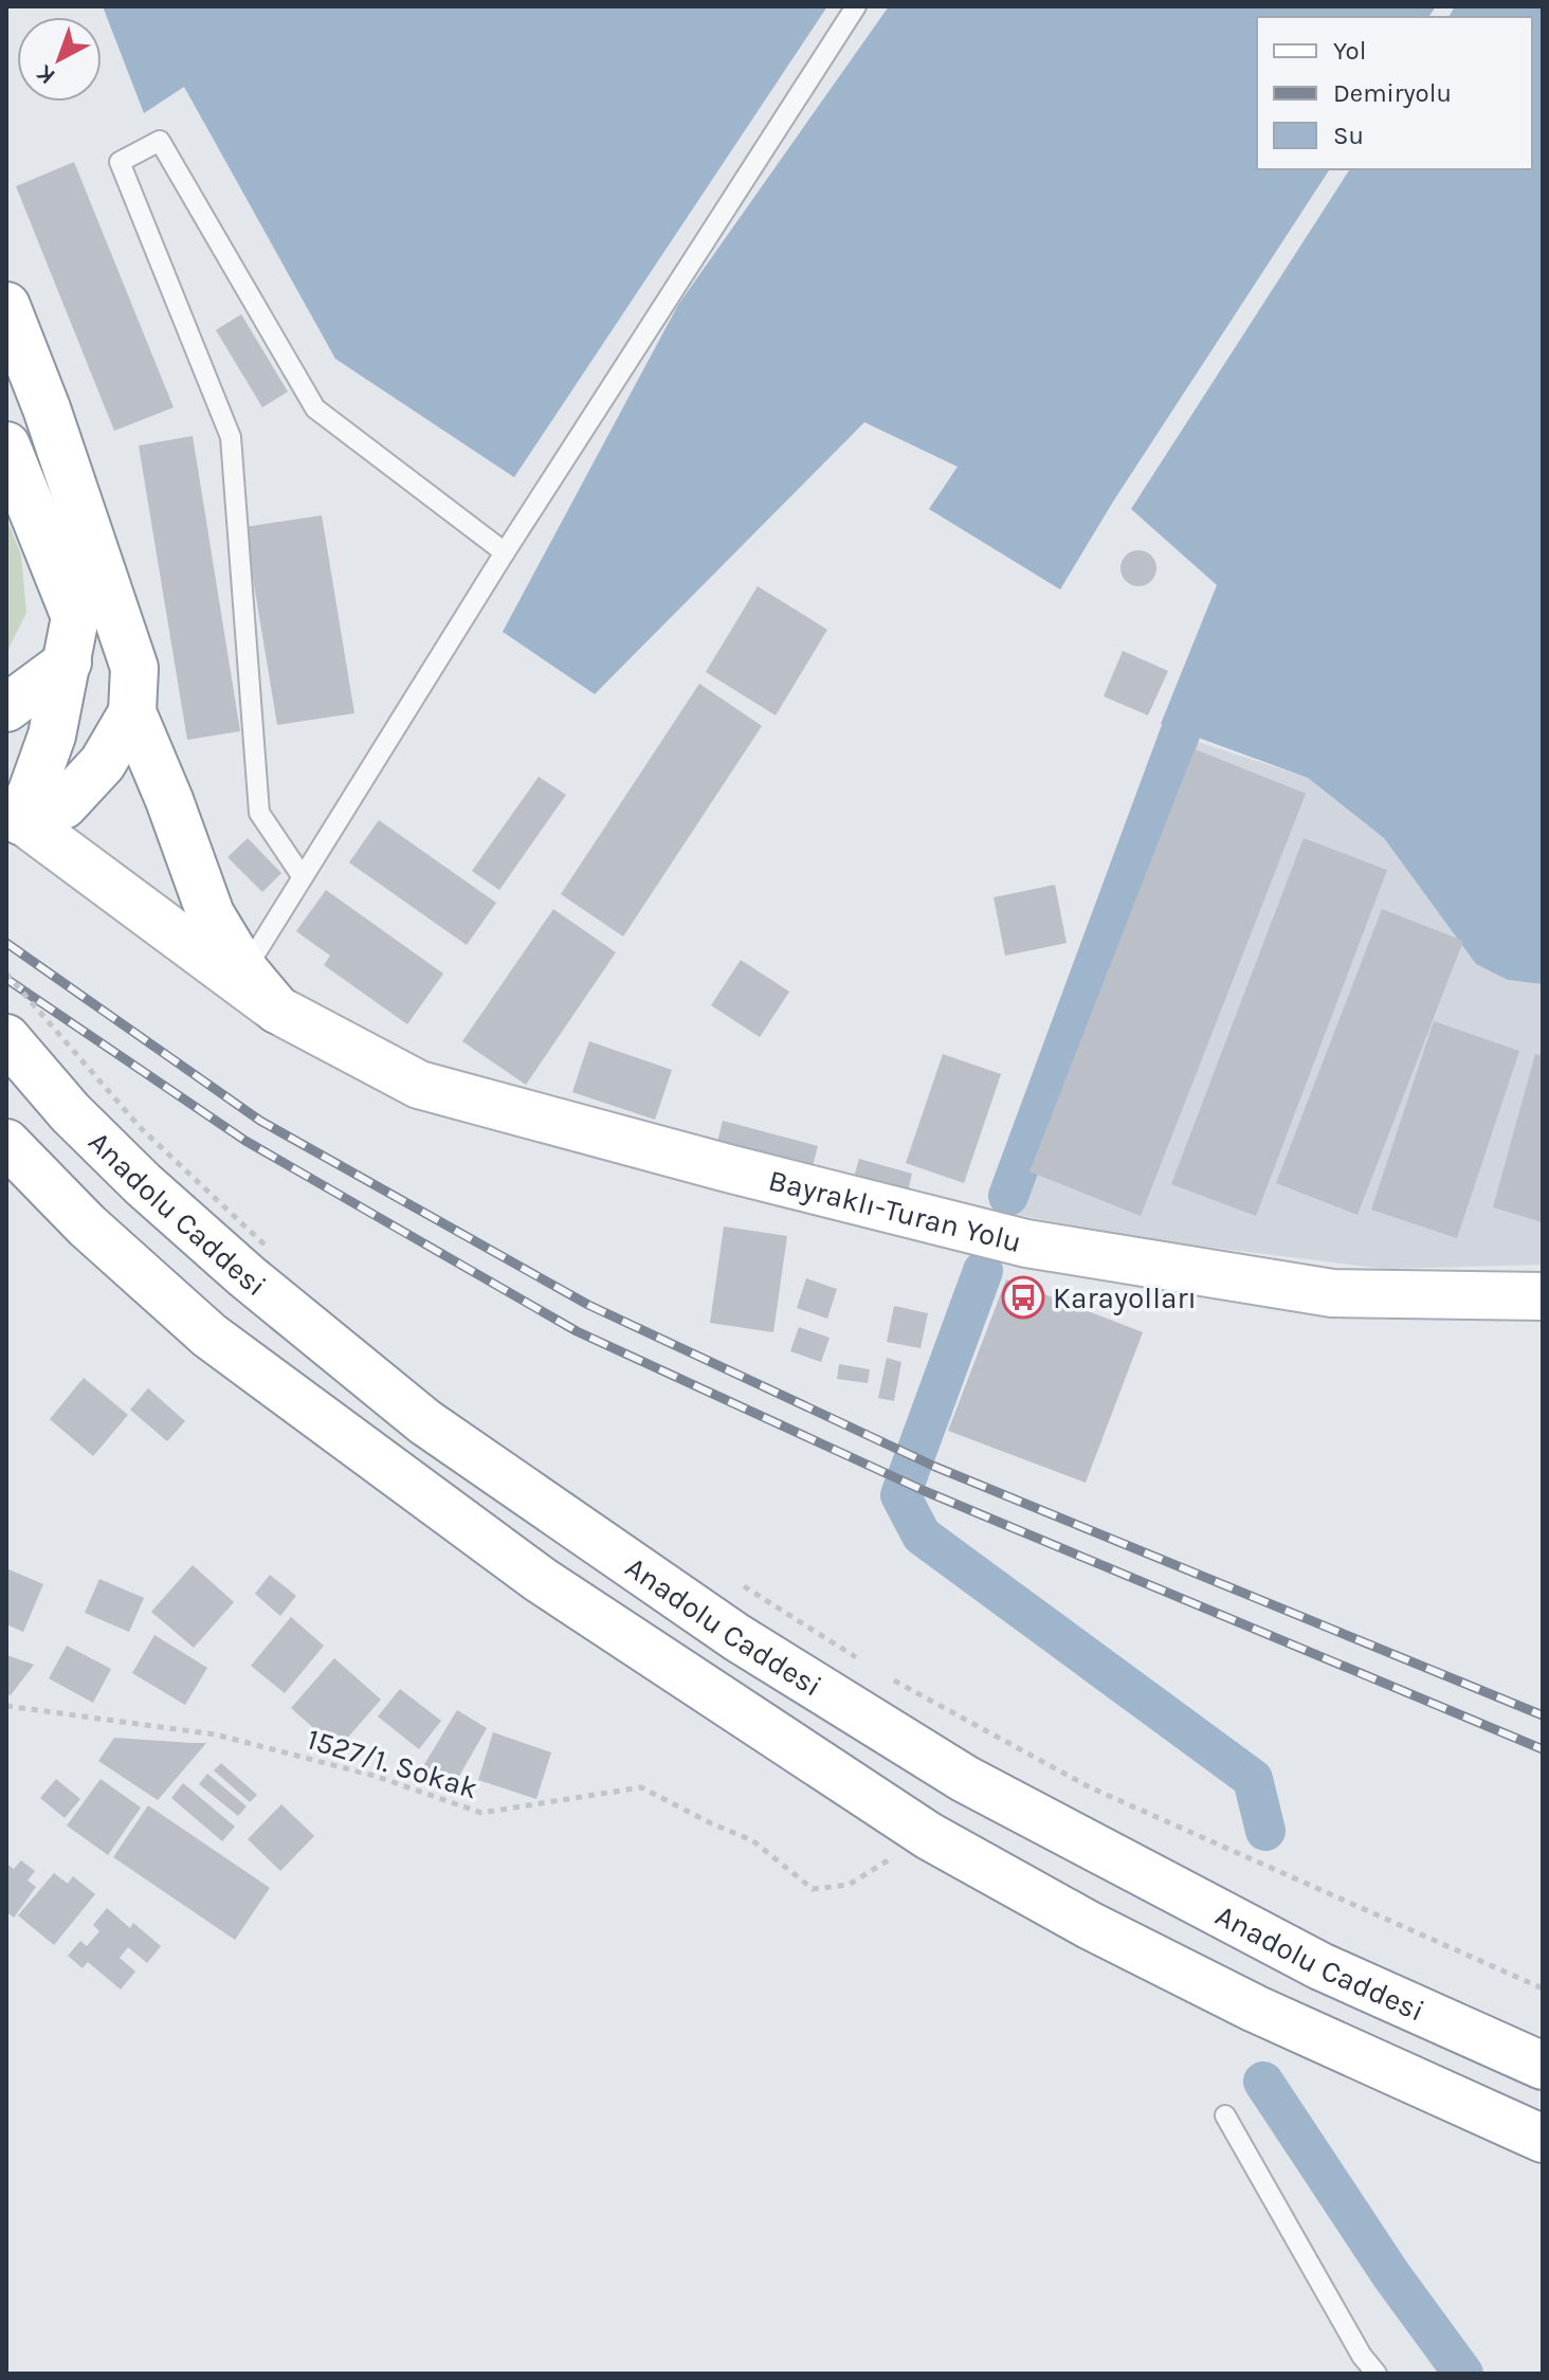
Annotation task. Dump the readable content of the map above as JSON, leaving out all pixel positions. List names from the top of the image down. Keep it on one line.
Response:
{"streets":{"main road":["Bayraklı-Turan Yolu","Anadolu Caddesi"],"path":["1527/1. Sokak"]},"places":{"bus stop":["Karayolları"]},"legend":["Yol","Demiryolu","Su"],"north":"bottom left"}
